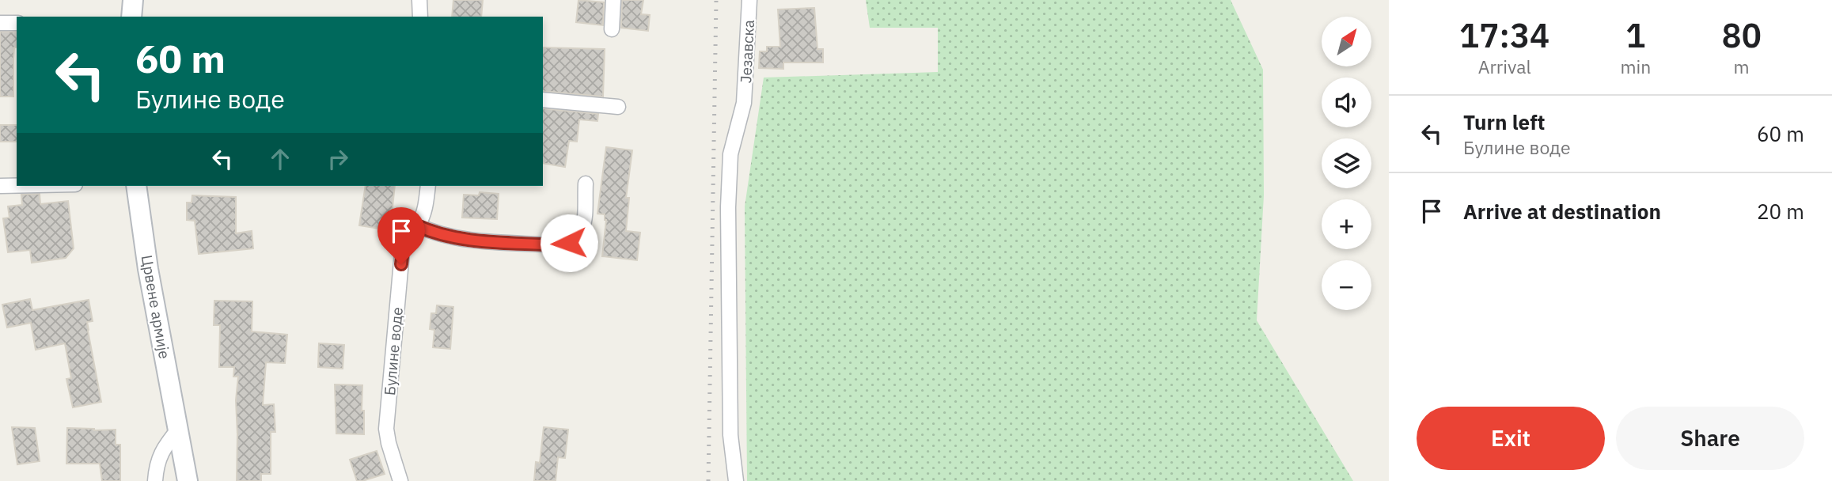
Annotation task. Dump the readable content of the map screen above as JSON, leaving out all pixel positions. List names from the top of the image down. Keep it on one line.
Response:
{"streets":{"main road":["Црвене армије"],"street":["Језавска","Булине воде"]},"north":"top right","page":{"eta":["17:34","Arrival","1","min","80","m"],"map_buttons":["+","−"],"turn":["60 m","Булине воде"],"list":[{"name":"Turn left","note":"Булине воде","value":"60 m"},{"name":"Arrive at destination","value":"20 m"}],"buttons":["Exit","Share"]}}
